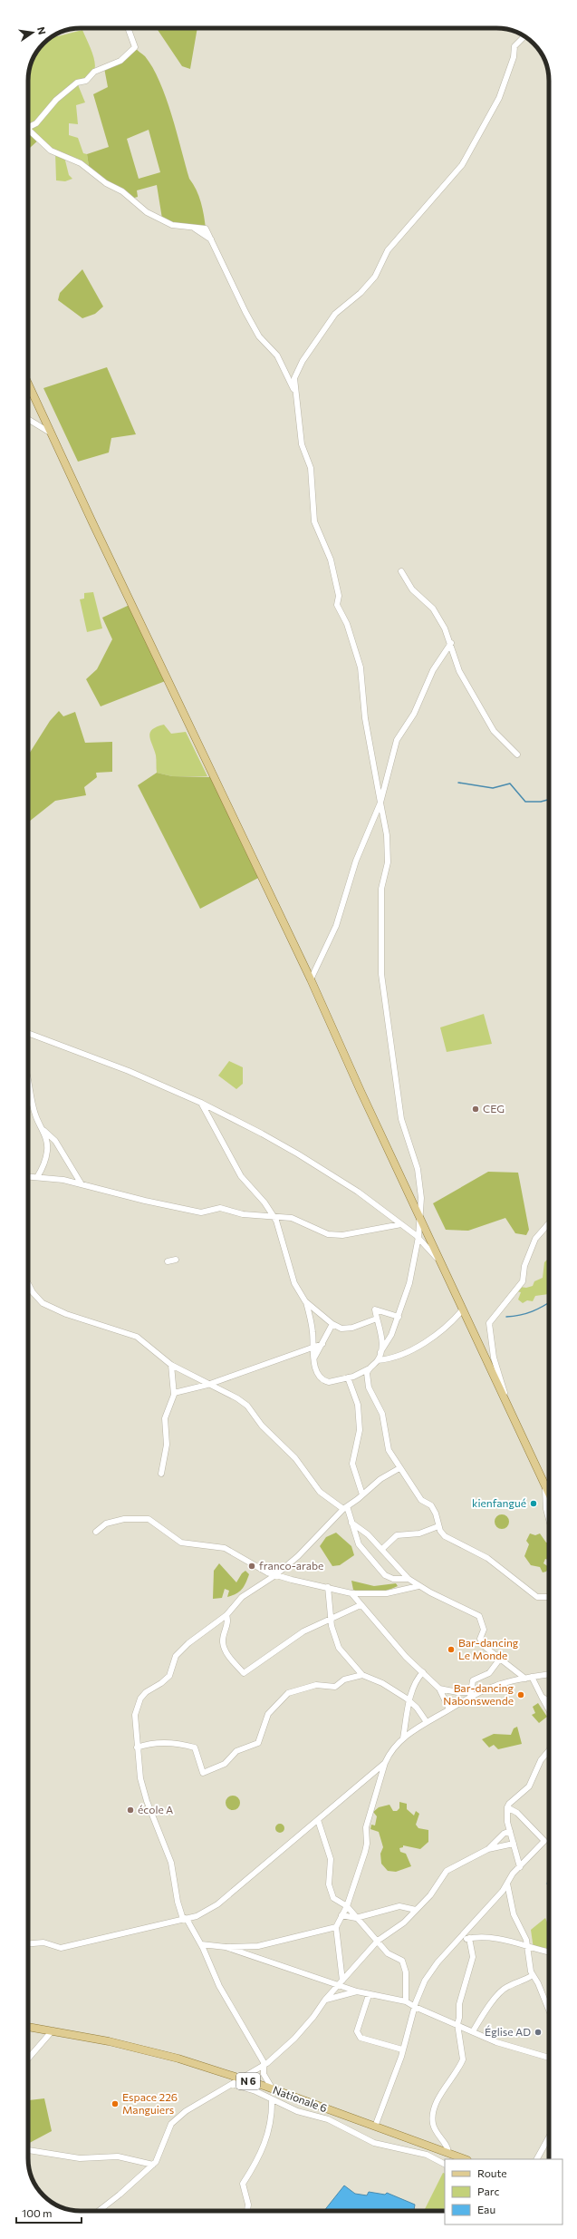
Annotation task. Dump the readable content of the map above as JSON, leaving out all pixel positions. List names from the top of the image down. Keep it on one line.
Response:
{"streets":{"main road":["N 6","Nationale 6"]},"places":["CEG","kienfangué","franco-arabe","Bar-dancing Le Monde","Bar-dancing Nabonswende","école A","Église AD","Espace 226 Manguiers"],"legend":["Route","Parc","Eau"],"scale_bar":"100 m","north":"right"}
